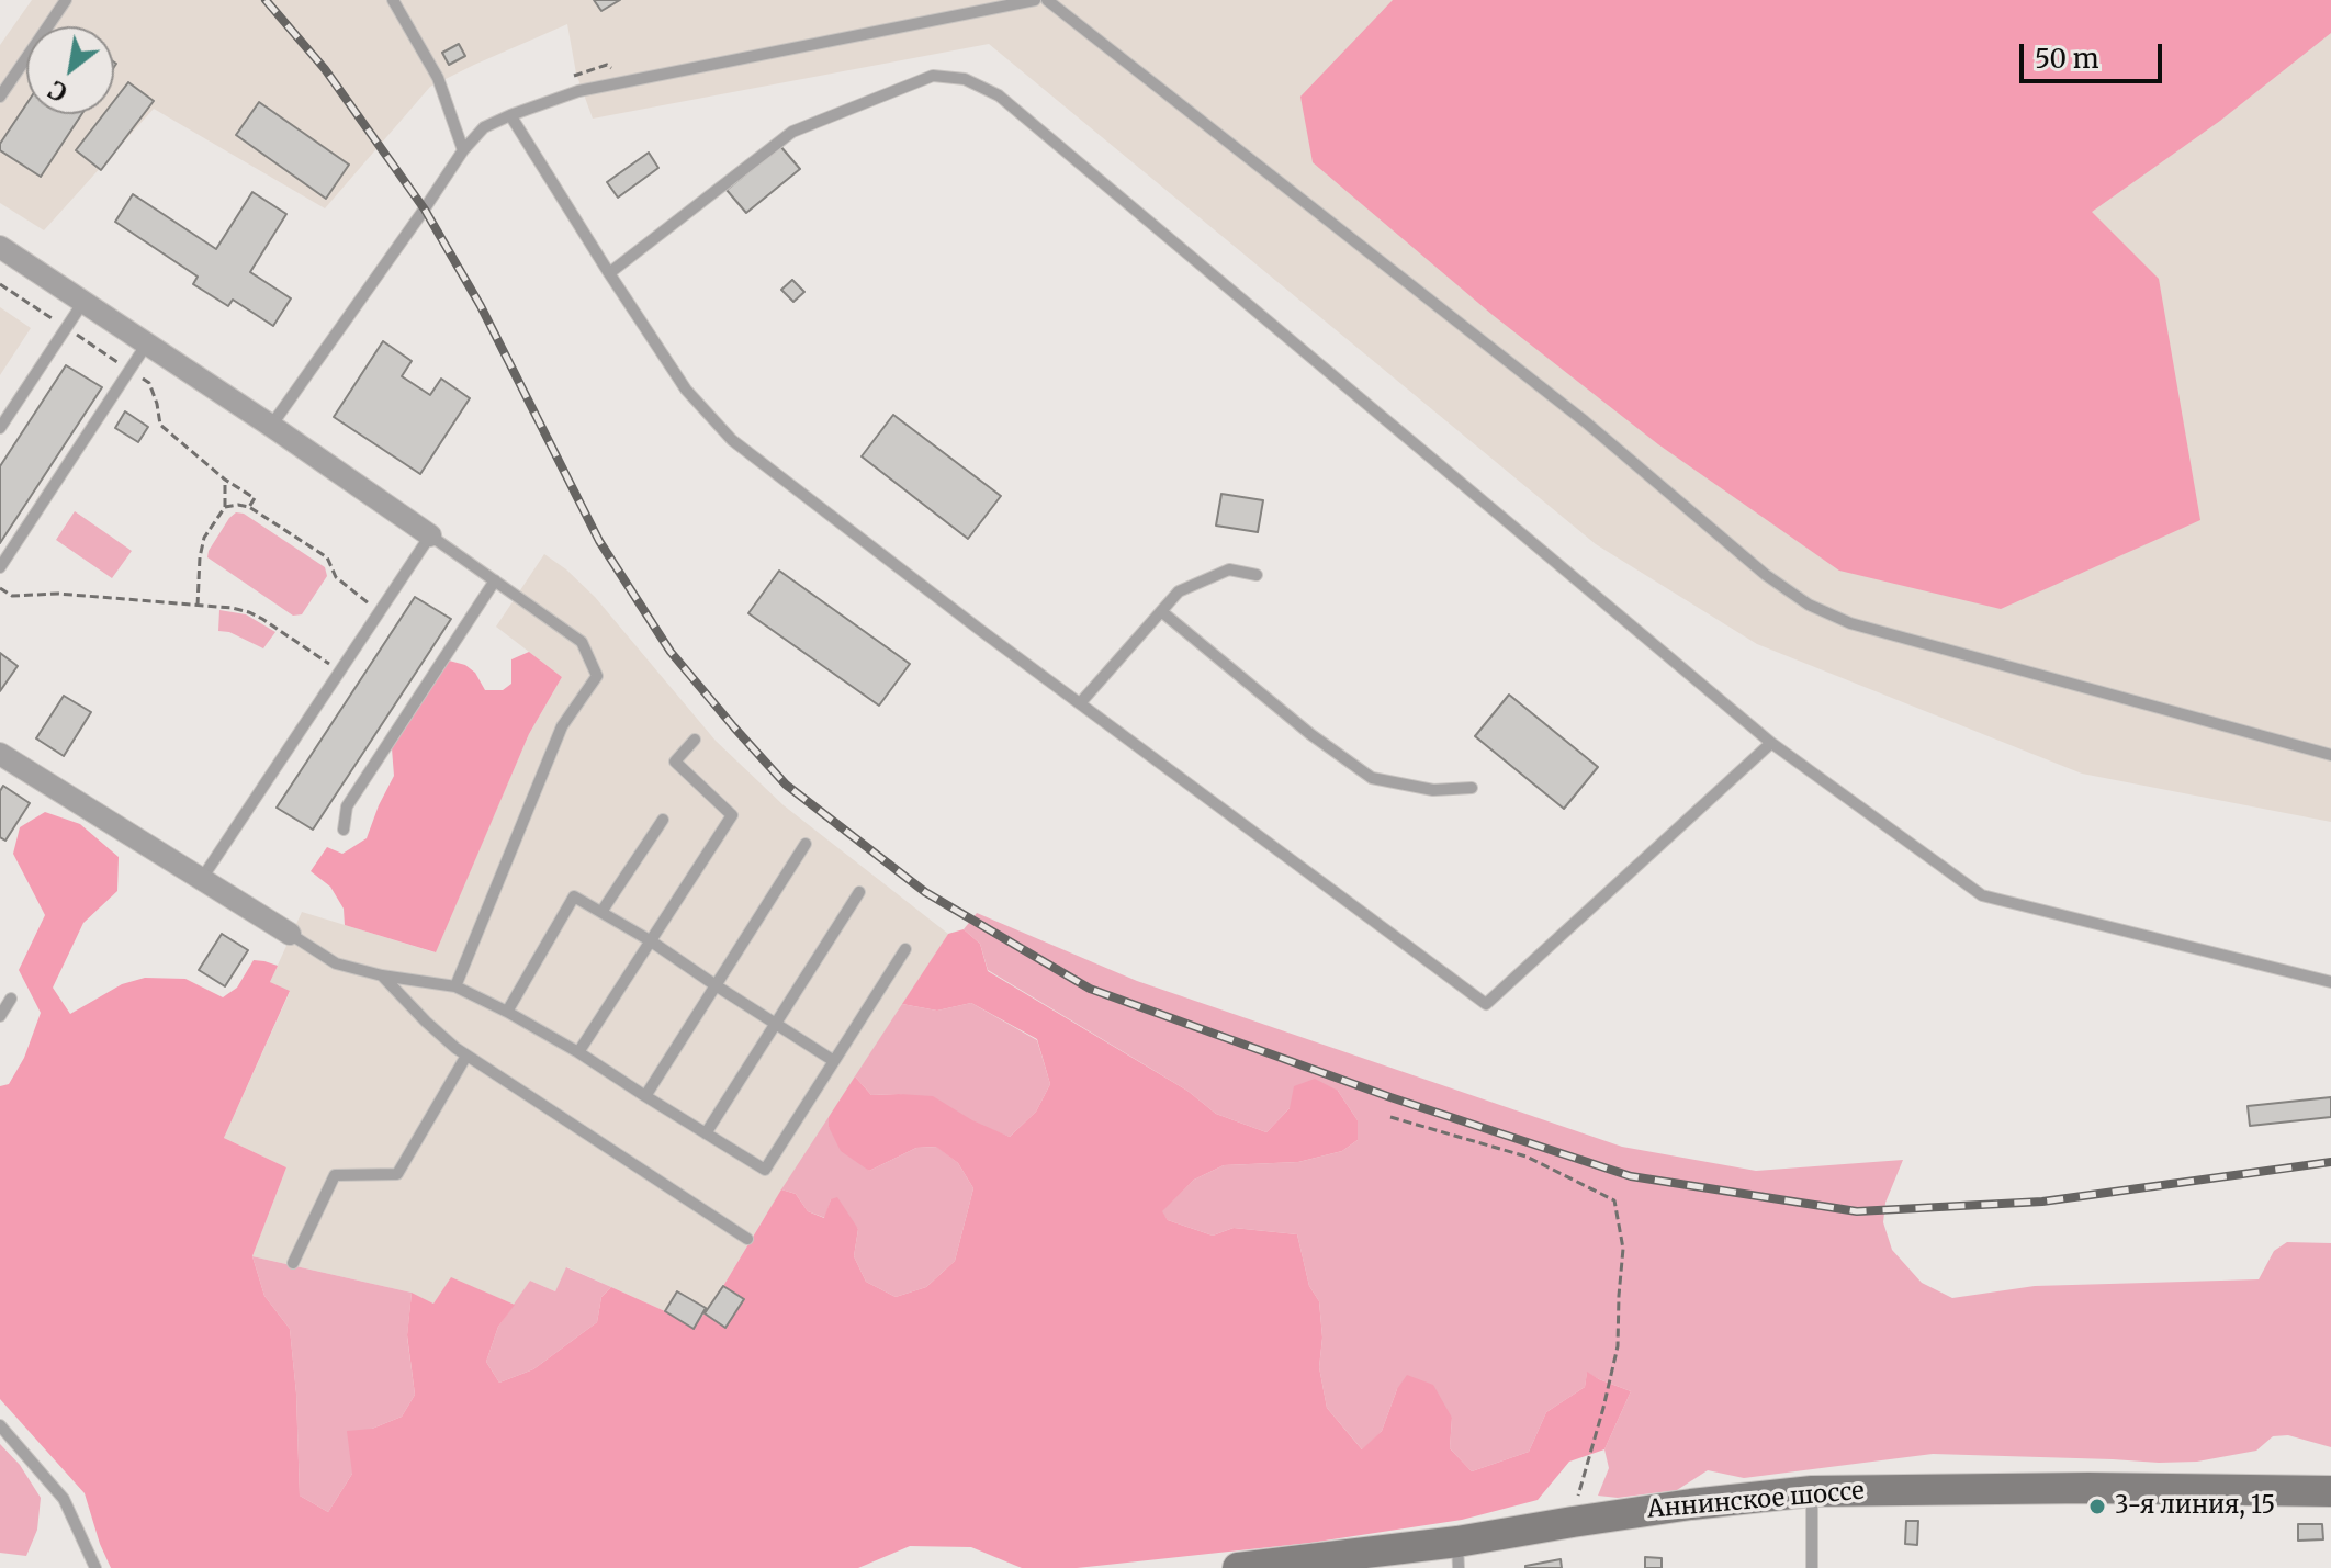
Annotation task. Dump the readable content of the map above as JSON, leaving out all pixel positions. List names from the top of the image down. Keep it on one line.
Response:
{"streets":{"main road":["Аннинское шоссе"]},"places":["3-я линия, 15"],"scale_bar":"50 m","north":"bottom left"}
